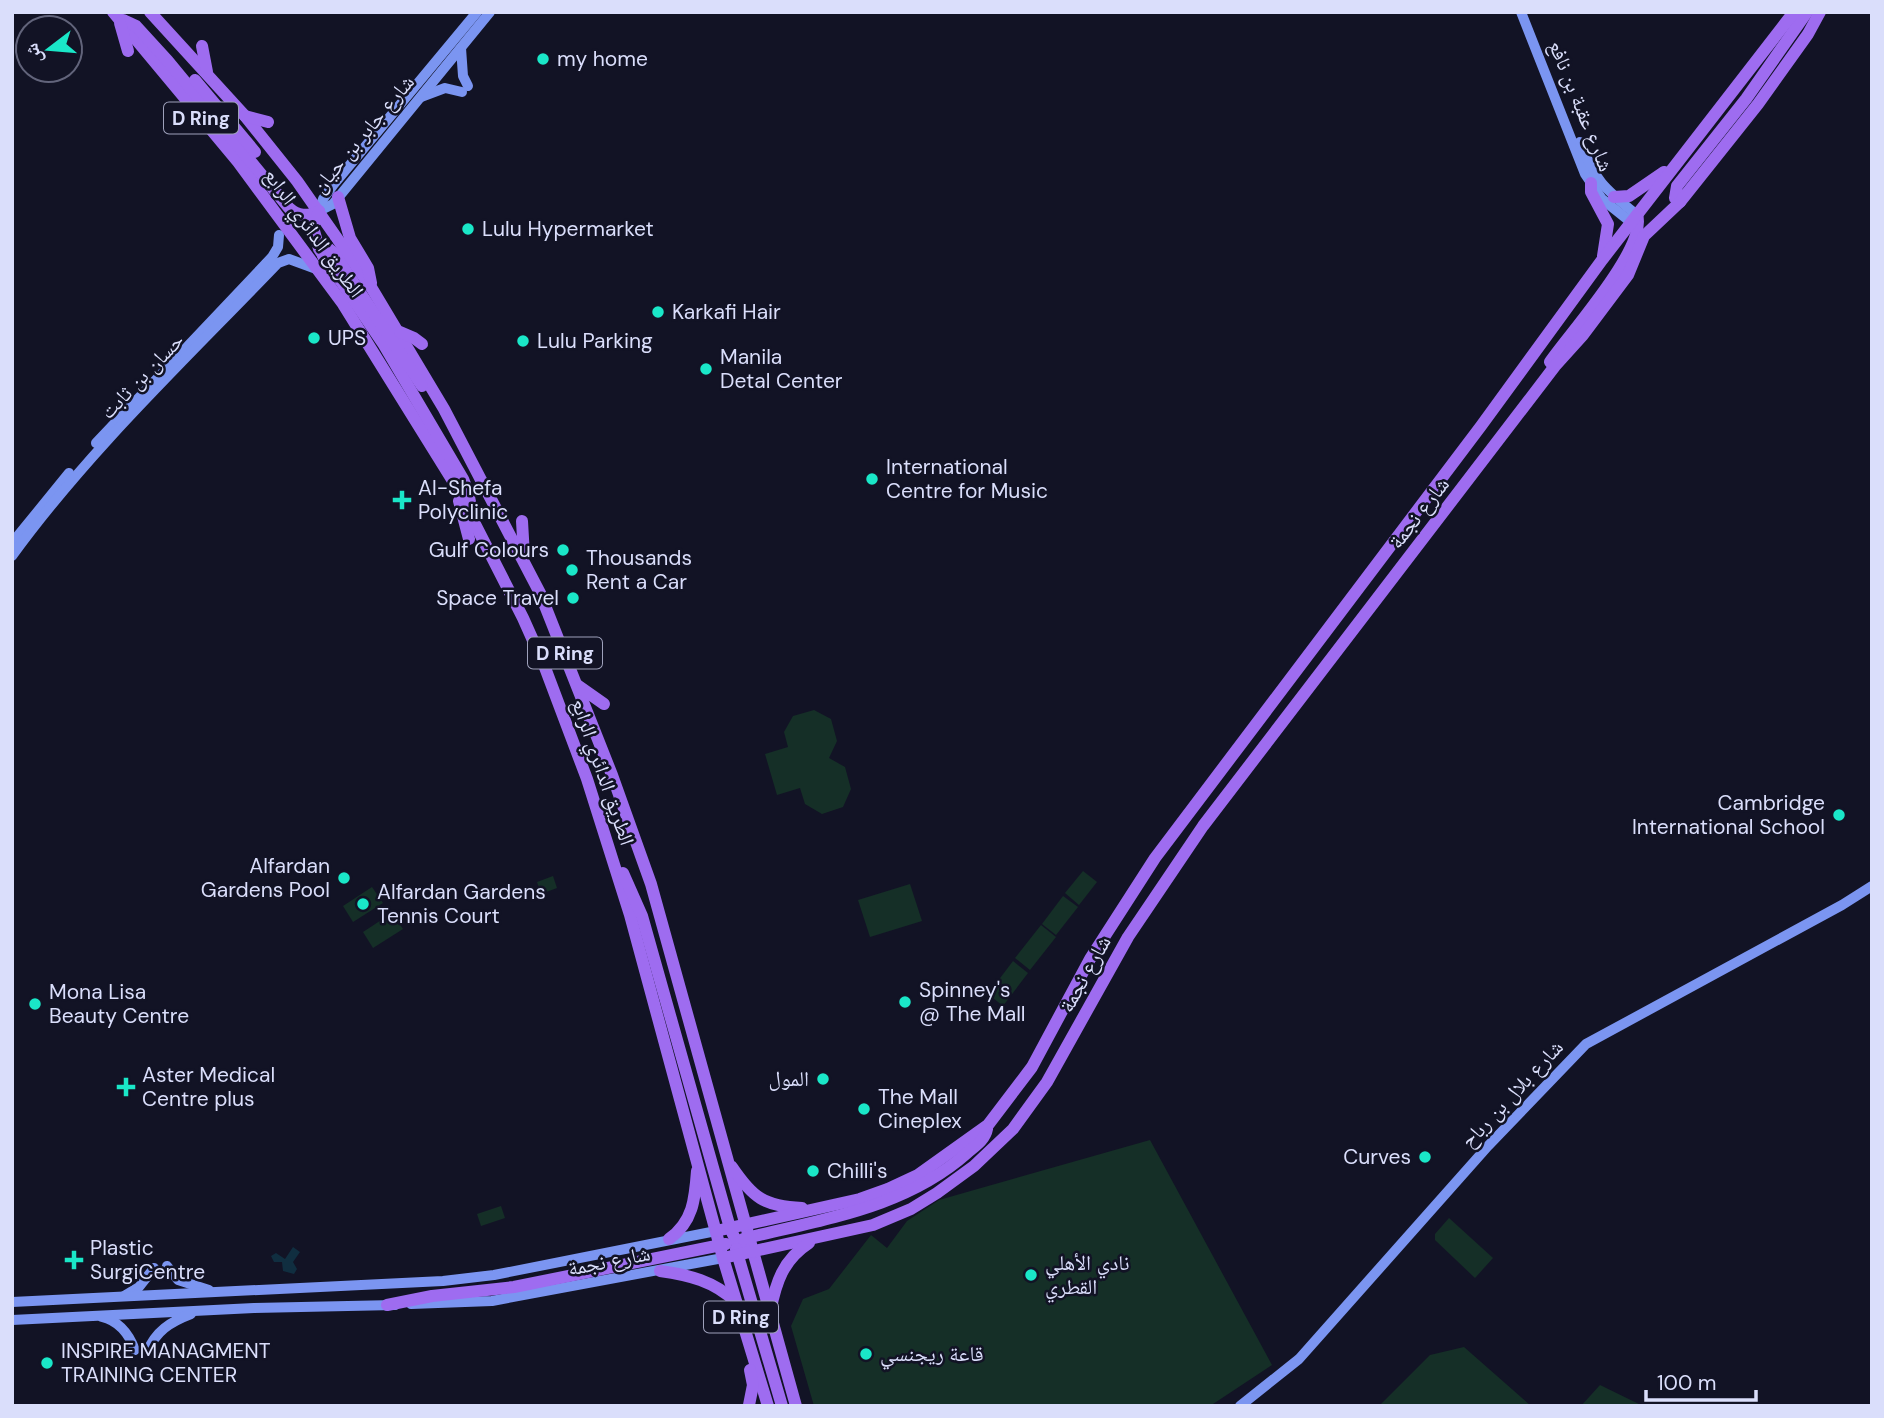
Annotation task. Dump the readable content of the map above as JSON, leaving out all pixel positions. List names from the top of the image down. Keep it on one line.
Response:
{"streets":{"main road":["D Ring","الطريق الدائري الرابع","شارع نجمة"],"street":["شارع عقبة بن نافع","شارع جابر بن حيان","حسان بن ثابت","شارع بلال بن رباح"]},"crossings":[["شارع عقبة بن نافع","شارع نجمة"],["شارع جابر بن حيان","الطريق الدائري الرابع"],["الطريق الدائري الرابع","حسان بن ثابت"],["الطريق الدائري الرابع","شارع نجمة"]],"places":{"other":["my home","Lulu Hypermarket","Karkafi Hair","UPS","Lulu Parking","Manila Detal Center","International Centre for Music","Gulf Colours","Thousands Rent a Car","Space Travel","Cambridge International School","Alfardan Gardens Pool","Alfardan Gardens Tennis Court","Spinney's @ The Mall","Mona Lisa Beauty Centre","المول","The Mall Cineplex","Curves","Chilli's","نادي الأهلي القطري","قاعة ريجنسي","INSPIRE MANAGMENT TRAINING CENTER"],"health":["Al-Shefa Polyclinic","Aster Medical Centre plus","Plastic SurgiCentre"]},"scale_bar":"100 m","north":"left"}
